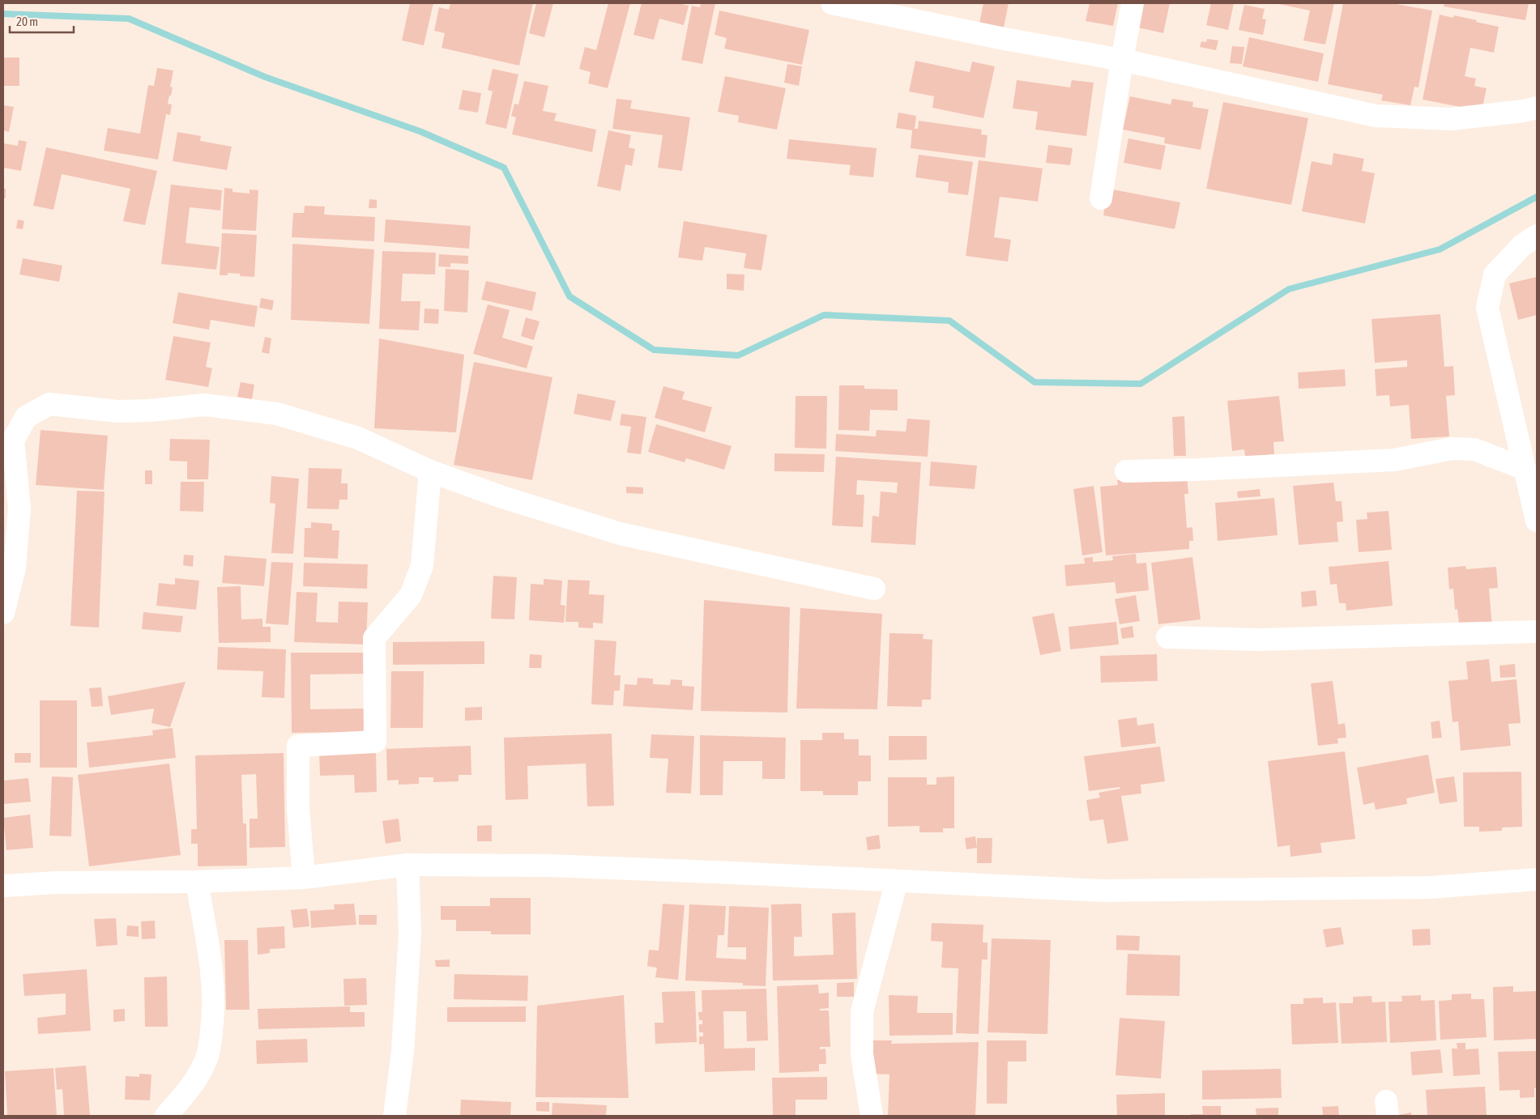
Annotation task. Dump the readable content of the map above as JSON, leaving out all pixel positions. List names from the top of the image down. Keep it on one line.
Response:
{"scale_bar":"20 m"}
